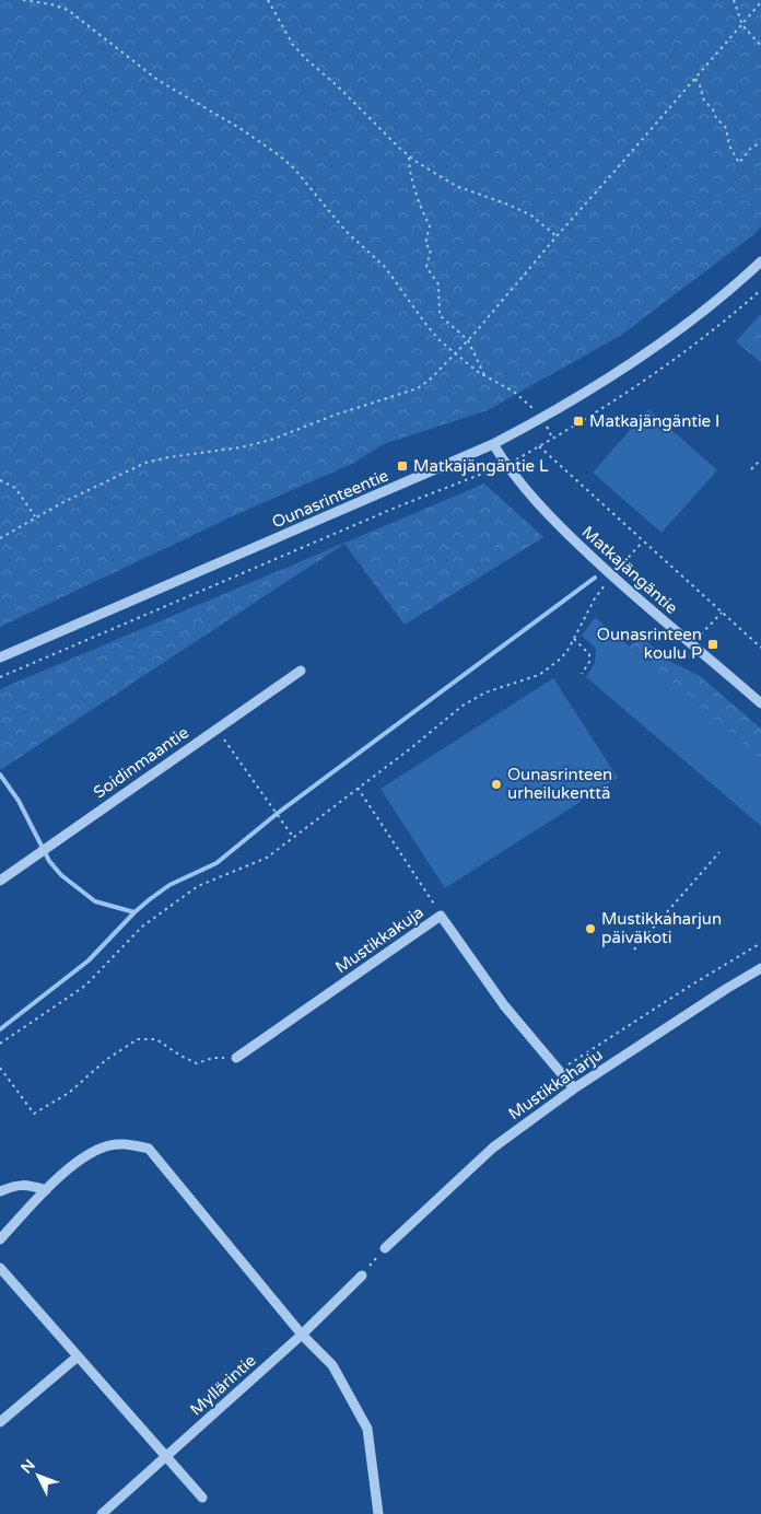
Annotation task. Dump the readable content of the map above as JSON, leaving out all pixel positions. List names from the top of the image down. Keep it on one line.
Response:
{"streets":{"street":["Ounasrinteentie","Matkajängäntie","Soidinmaantie","Mustikkakuja","Mustikkaharju","Myllärintie"]},"crossings":[["Ounasrinteentie","Matkajängäntie"],["Mustikkakuja","Mustikkaharju"]],"places":{"transit":["Matkajängäntie I","Matkajängäntie L","Ounasrinteen koulu P"],"other":["Ounasrinteen urheilukenttä","Mustikkaharjun päiväkoti"]},"north":"top left"}
